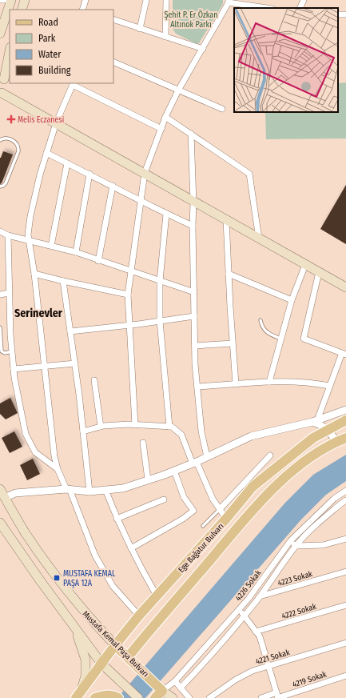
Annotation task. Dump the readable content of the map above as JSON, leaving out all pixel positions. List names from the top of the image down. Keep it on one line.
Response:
{"streets":{"main road":["Ege Bağatur Bulvarı","Mustafa Kemal Paşa Bulvarı"],"street":["4223 Sokak","4226 Sokak","4222 Sokak","4221 Sokak","4219 Sokak"]},"crossings":[["Ege Bağatur Bulvarı","Mustafa Kemal Paşa Bulvarı"],["4223 Sokak","4226 Sokak"],["4226 Sokak","Mustafa Kemal Paşa Bulvarı"]],"districts":["Serinevler"],"parks":["Şehit P. Er Özkan Altınok Parkı"],"places":{"health":["Melis Eczanesi"],"transit":["MUSTAFA KEMAL PAŞA 12A"]},"legend":["Road","Park","Water","Building"]}
